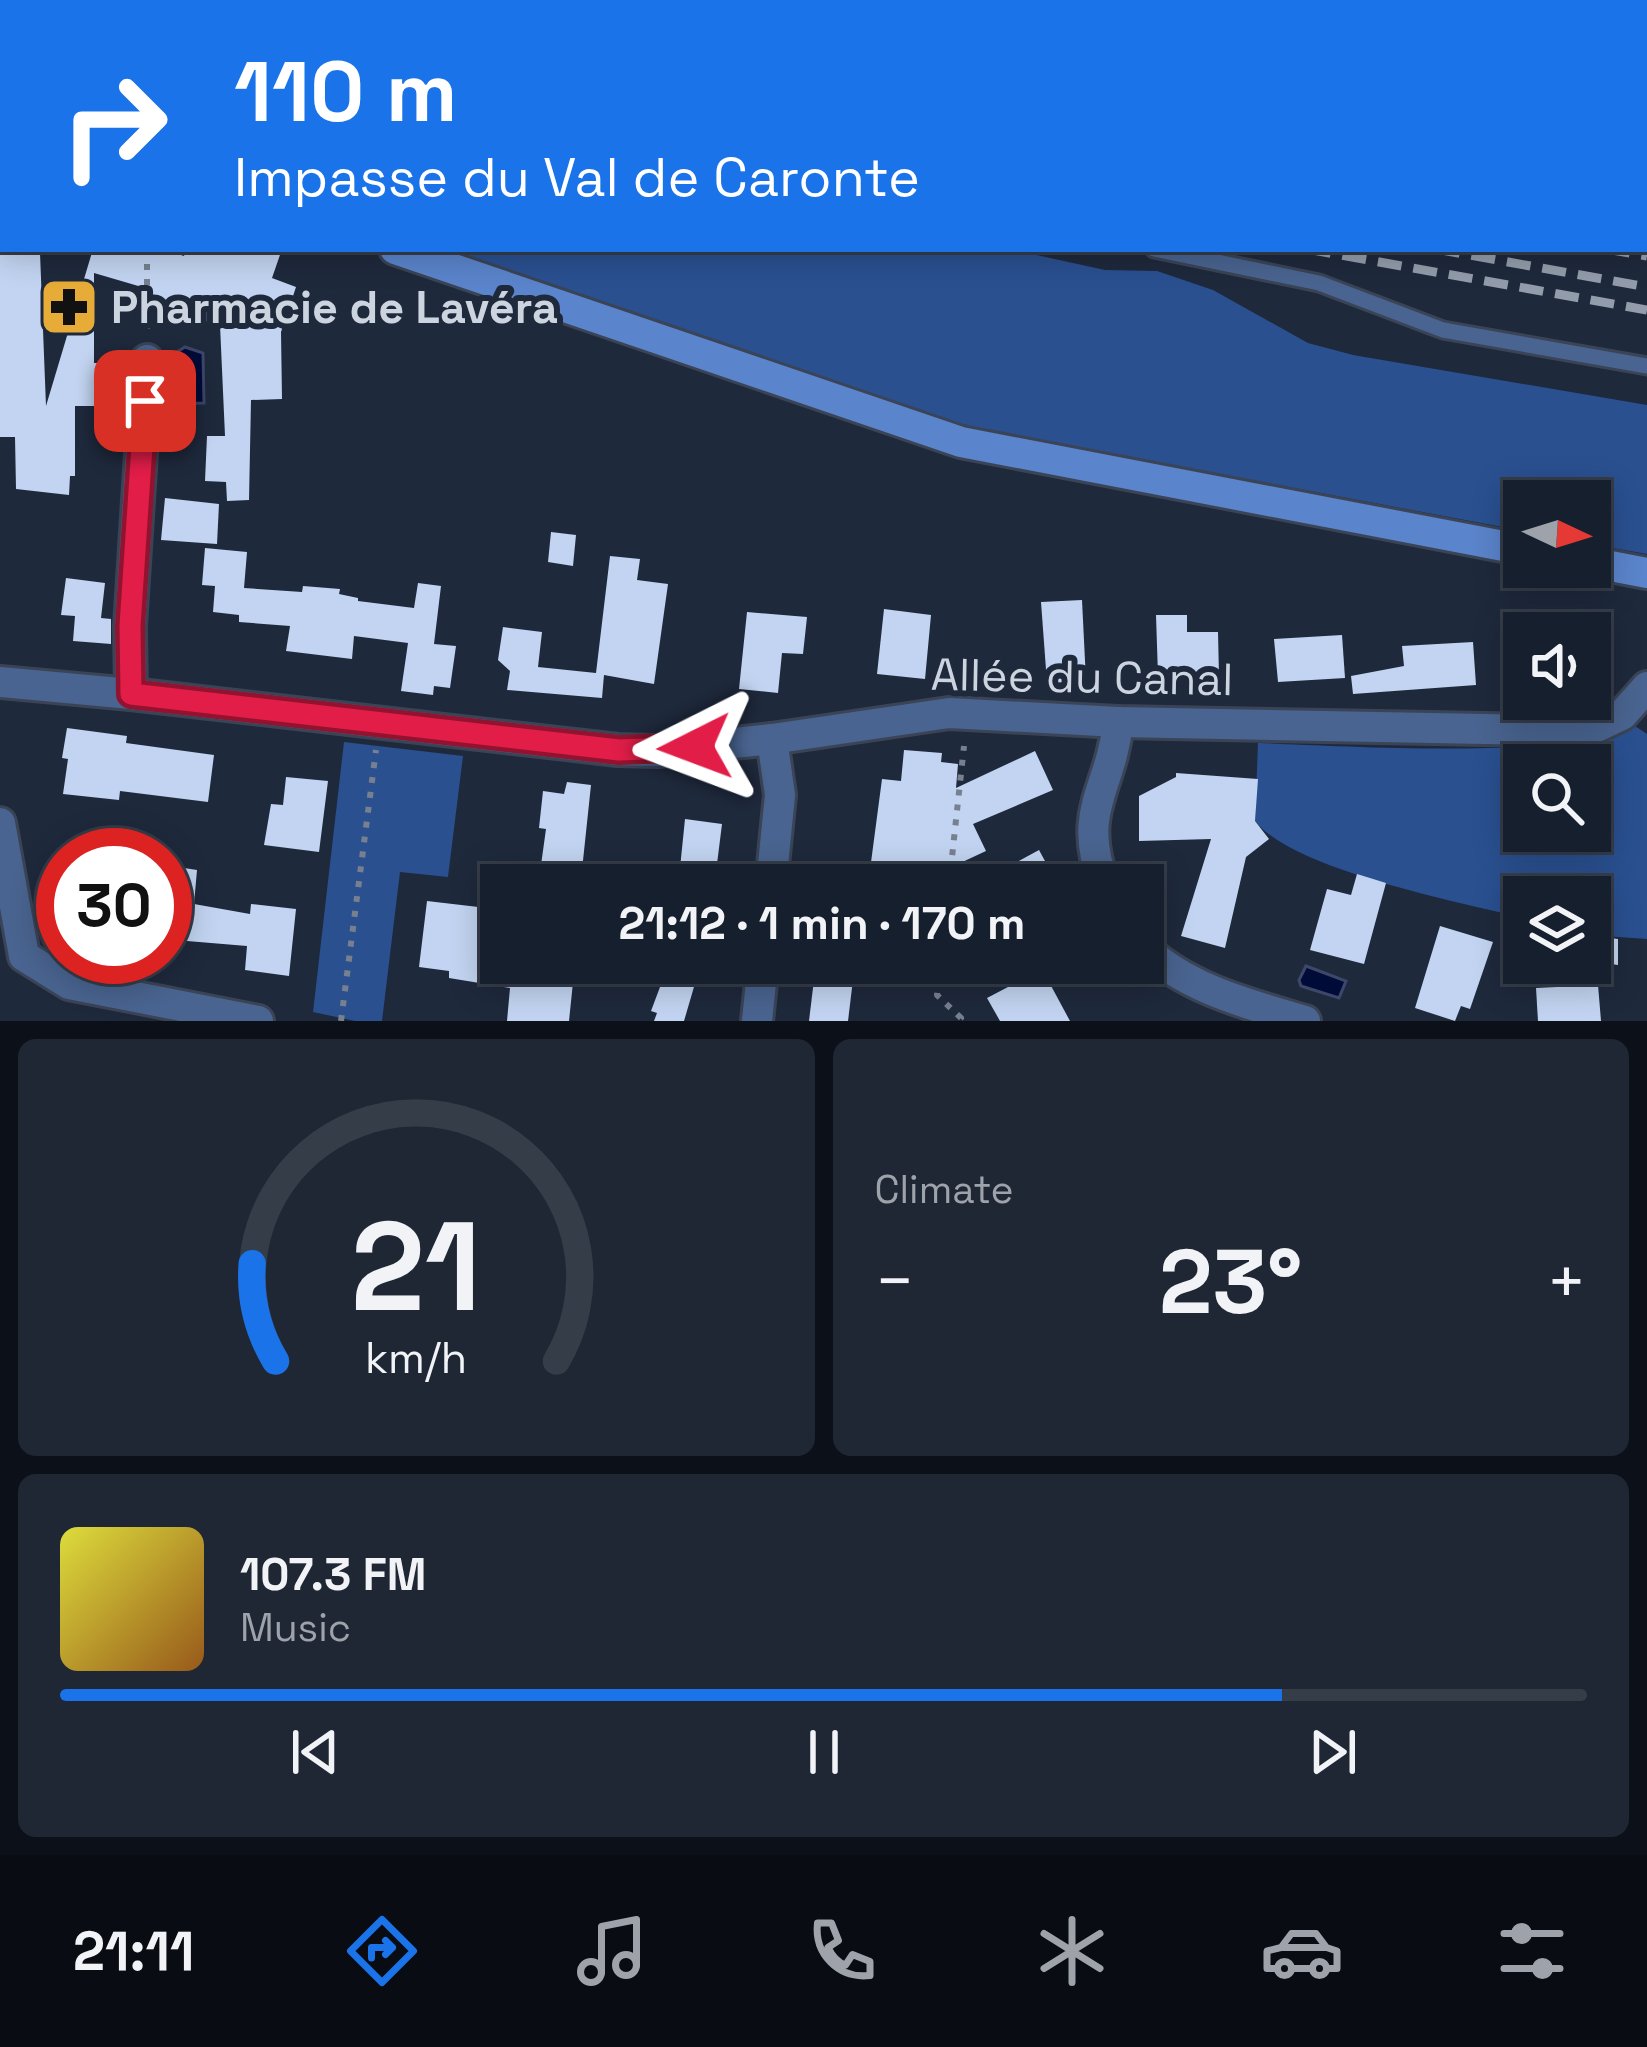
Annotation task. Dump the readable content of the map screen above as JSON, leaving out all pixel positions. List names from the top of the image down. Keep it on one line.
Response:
{"streets":{"street":["Allée du Canal"]},"places":{"pharmacy":["Pharmacie de Lavéra"]},"north":"right","page":{"turn":["110 m","Impasse du Val de Caronte"],"limit":"30","trip":"21:12 · 1 min · 170 m","tile":"Climate","heat":["−","23°","+"],"song":["107.3 FM","Music"],"tabs":"21:11","gauge":["21","km/h"]}}
